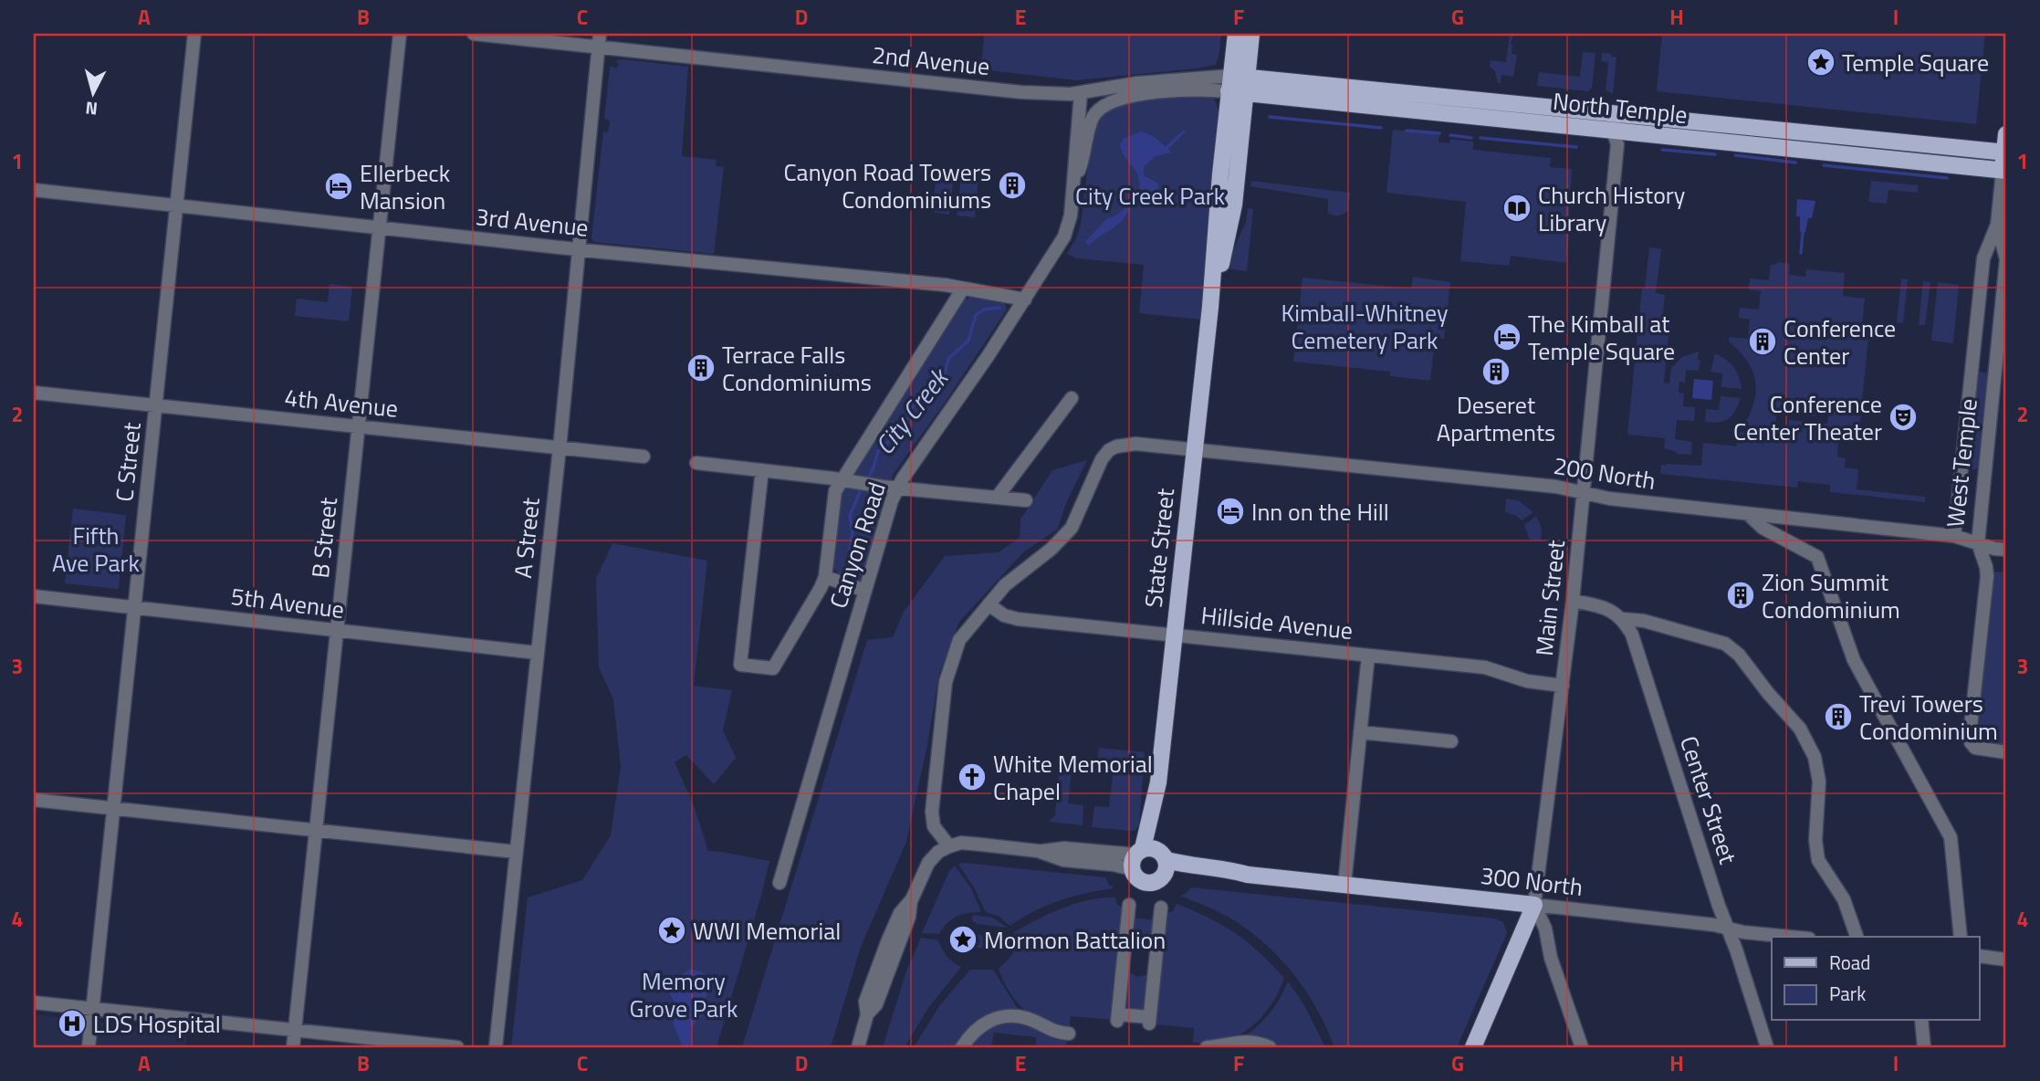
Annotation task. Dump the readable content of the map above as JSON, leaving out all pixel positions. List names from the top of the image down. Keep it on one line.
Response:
{"streets":{"main road":["North Temple","West Temple","State Street","300 North"],"street":["2nd Avenue","3rd Avenue","4th Avenue","C Street","200 North","B Street","A Street","Canyon Road","Main Street","5th Avenue","Hillside Avenue","Center Street"]},"crossings":[["2nd Avenue","North Temple"],["2nd Avenue","A Street"],["2nd Avenue","Canyon Road"],["2nd Avenue","State Street"],["North Temple","West Temple"],["North Temple","Canyon Road"],["North Temple","State Street"],["North Temple","Main Street"],["3rd Avenue","C Street"],["3rd Avenue","B Street"],["3rd Avenue","A Street"],["3rd Avenue","Canyon Road"],["4th Avenue","C Street"],["4th Avenue","B Street"],["4th Avenue","A Street"],["C Street","5th Avenue"],["West Temple","200 North"],["200 North","State Street"],["200 North","Main Street"],["200 North","Hillside Avenue"],["200 North","300 North"],["B Street","5th Avenue"],["A Street","5th Avenue"],["Canyon Road","State Street"],["State Street","Hillside Avenue"],["State Street","300 North"],["Main Street","Hillside Avenue"],["Main Street","300 North"],["Center Street","300 North"]],"water":["City Creek"],"parks":["City Creek Park","Kimball-Whitney Cemetery Park","Fifth Ave Park","Memory Grove Park"],"places":{"place":["Temple Square","WWI Memorial","Mormon Battalion"],"building":["Canyon Road Towers Condominiums","Conference Center","Terrace Falls Condominiums","Deseret Apartments","Zion Summit Condominium","Trevi Towers Condominium"],"hotel":["Ellerbeck Mansion","The Kimball at Temple Square","Inn on the Hill"],"library":["Church History Library"],"theatre":["Conference Center Theater"],"church":["White Memorial Chapel"],"hospital":["LDS Hospital"]},"legend":["Road","Park"],"north":"bottom","grid":{"columns":["A","B","C","D","E","F","G","H","I"],"rows":["1","2","3","4"]}}
